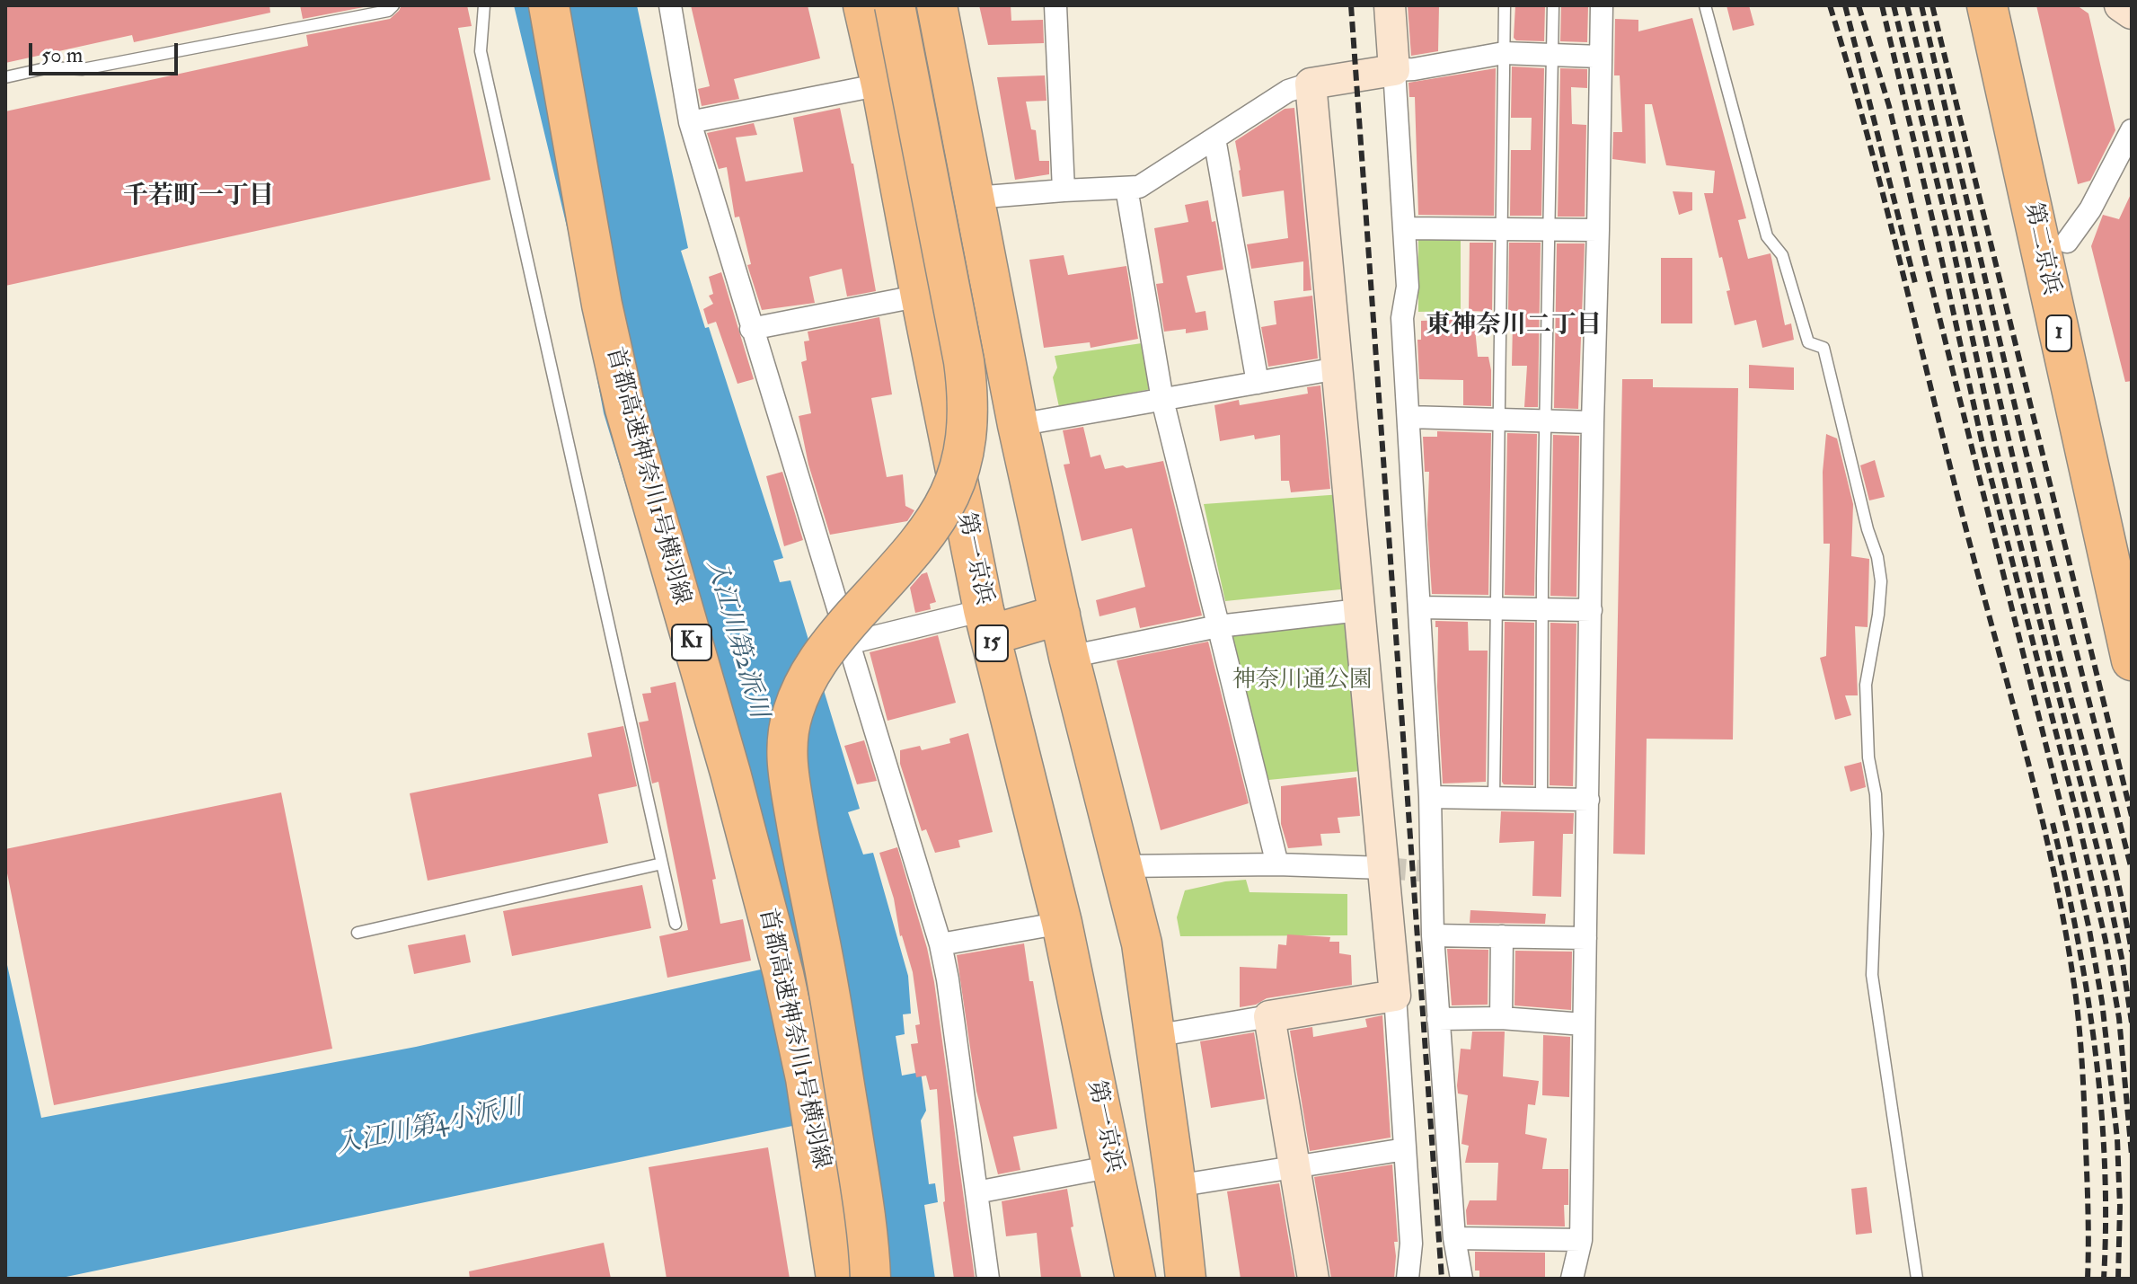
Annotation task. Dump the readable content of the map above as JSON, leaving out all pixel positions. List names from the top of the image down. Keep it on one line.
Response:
{"streets":{"highway":["第二京浜","1","首都高速神奈川1号横羽線","第一京浜","K1","15"]},"crossings":[["第一京浜","15"]],"districts":["千若町一丁目","東神奈川二丁目"],"water":["入江川第2派川","入江川第4小派川"],"parks":["神奈川通公園"],"scale_bar":"50 m"}
